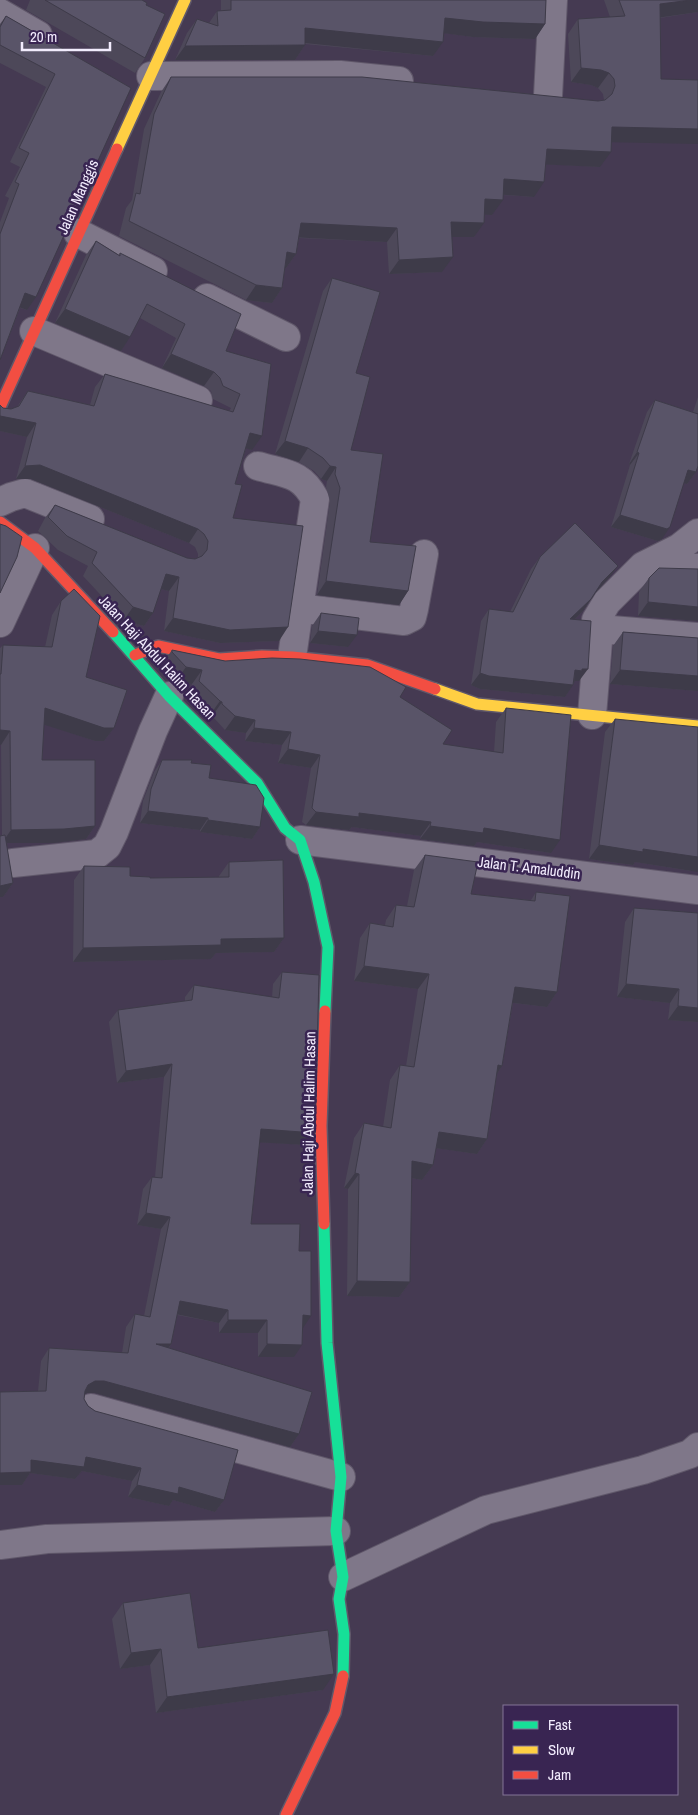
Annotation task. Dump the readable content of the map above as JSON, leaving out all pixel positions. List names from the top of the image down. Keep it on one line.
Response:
{"streets":{"street":["Jalan Manggis","Jalan Haji Abdul Halim Hasan","Jalan T. Amaluddin"]},"crossings":[["Jalan Haji Abdul Halim Hasan","Jalan T. Amaluddin"]],"legend":["Fast","Slow","Jam"],"scale_bar":"20 m"}
